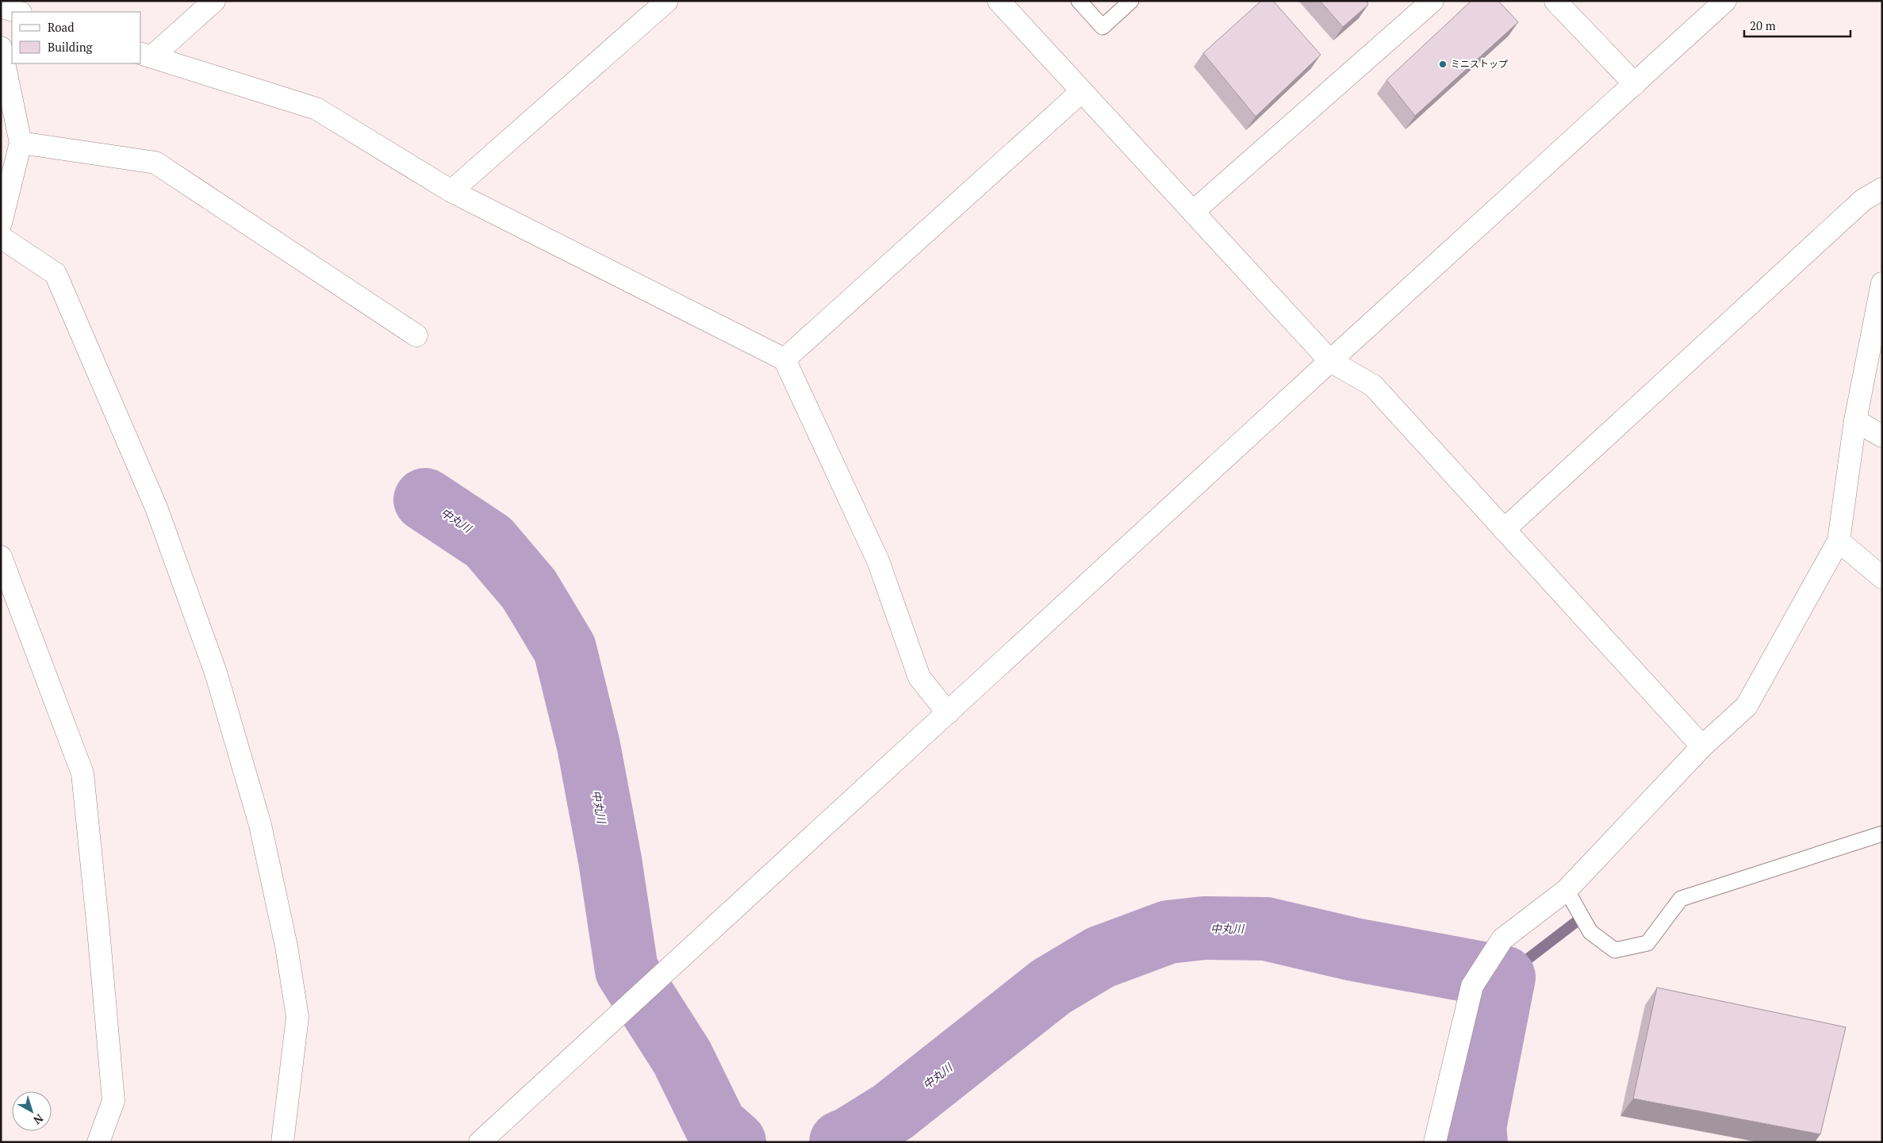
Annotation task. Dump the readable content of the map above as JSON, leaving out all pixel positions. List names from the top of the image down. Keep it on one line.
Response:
{"water":["中丸川"],"places":["ミニストップ"],"legend":["Road","Building"],"scale_bar":"20 m","north":"bottom right"}
